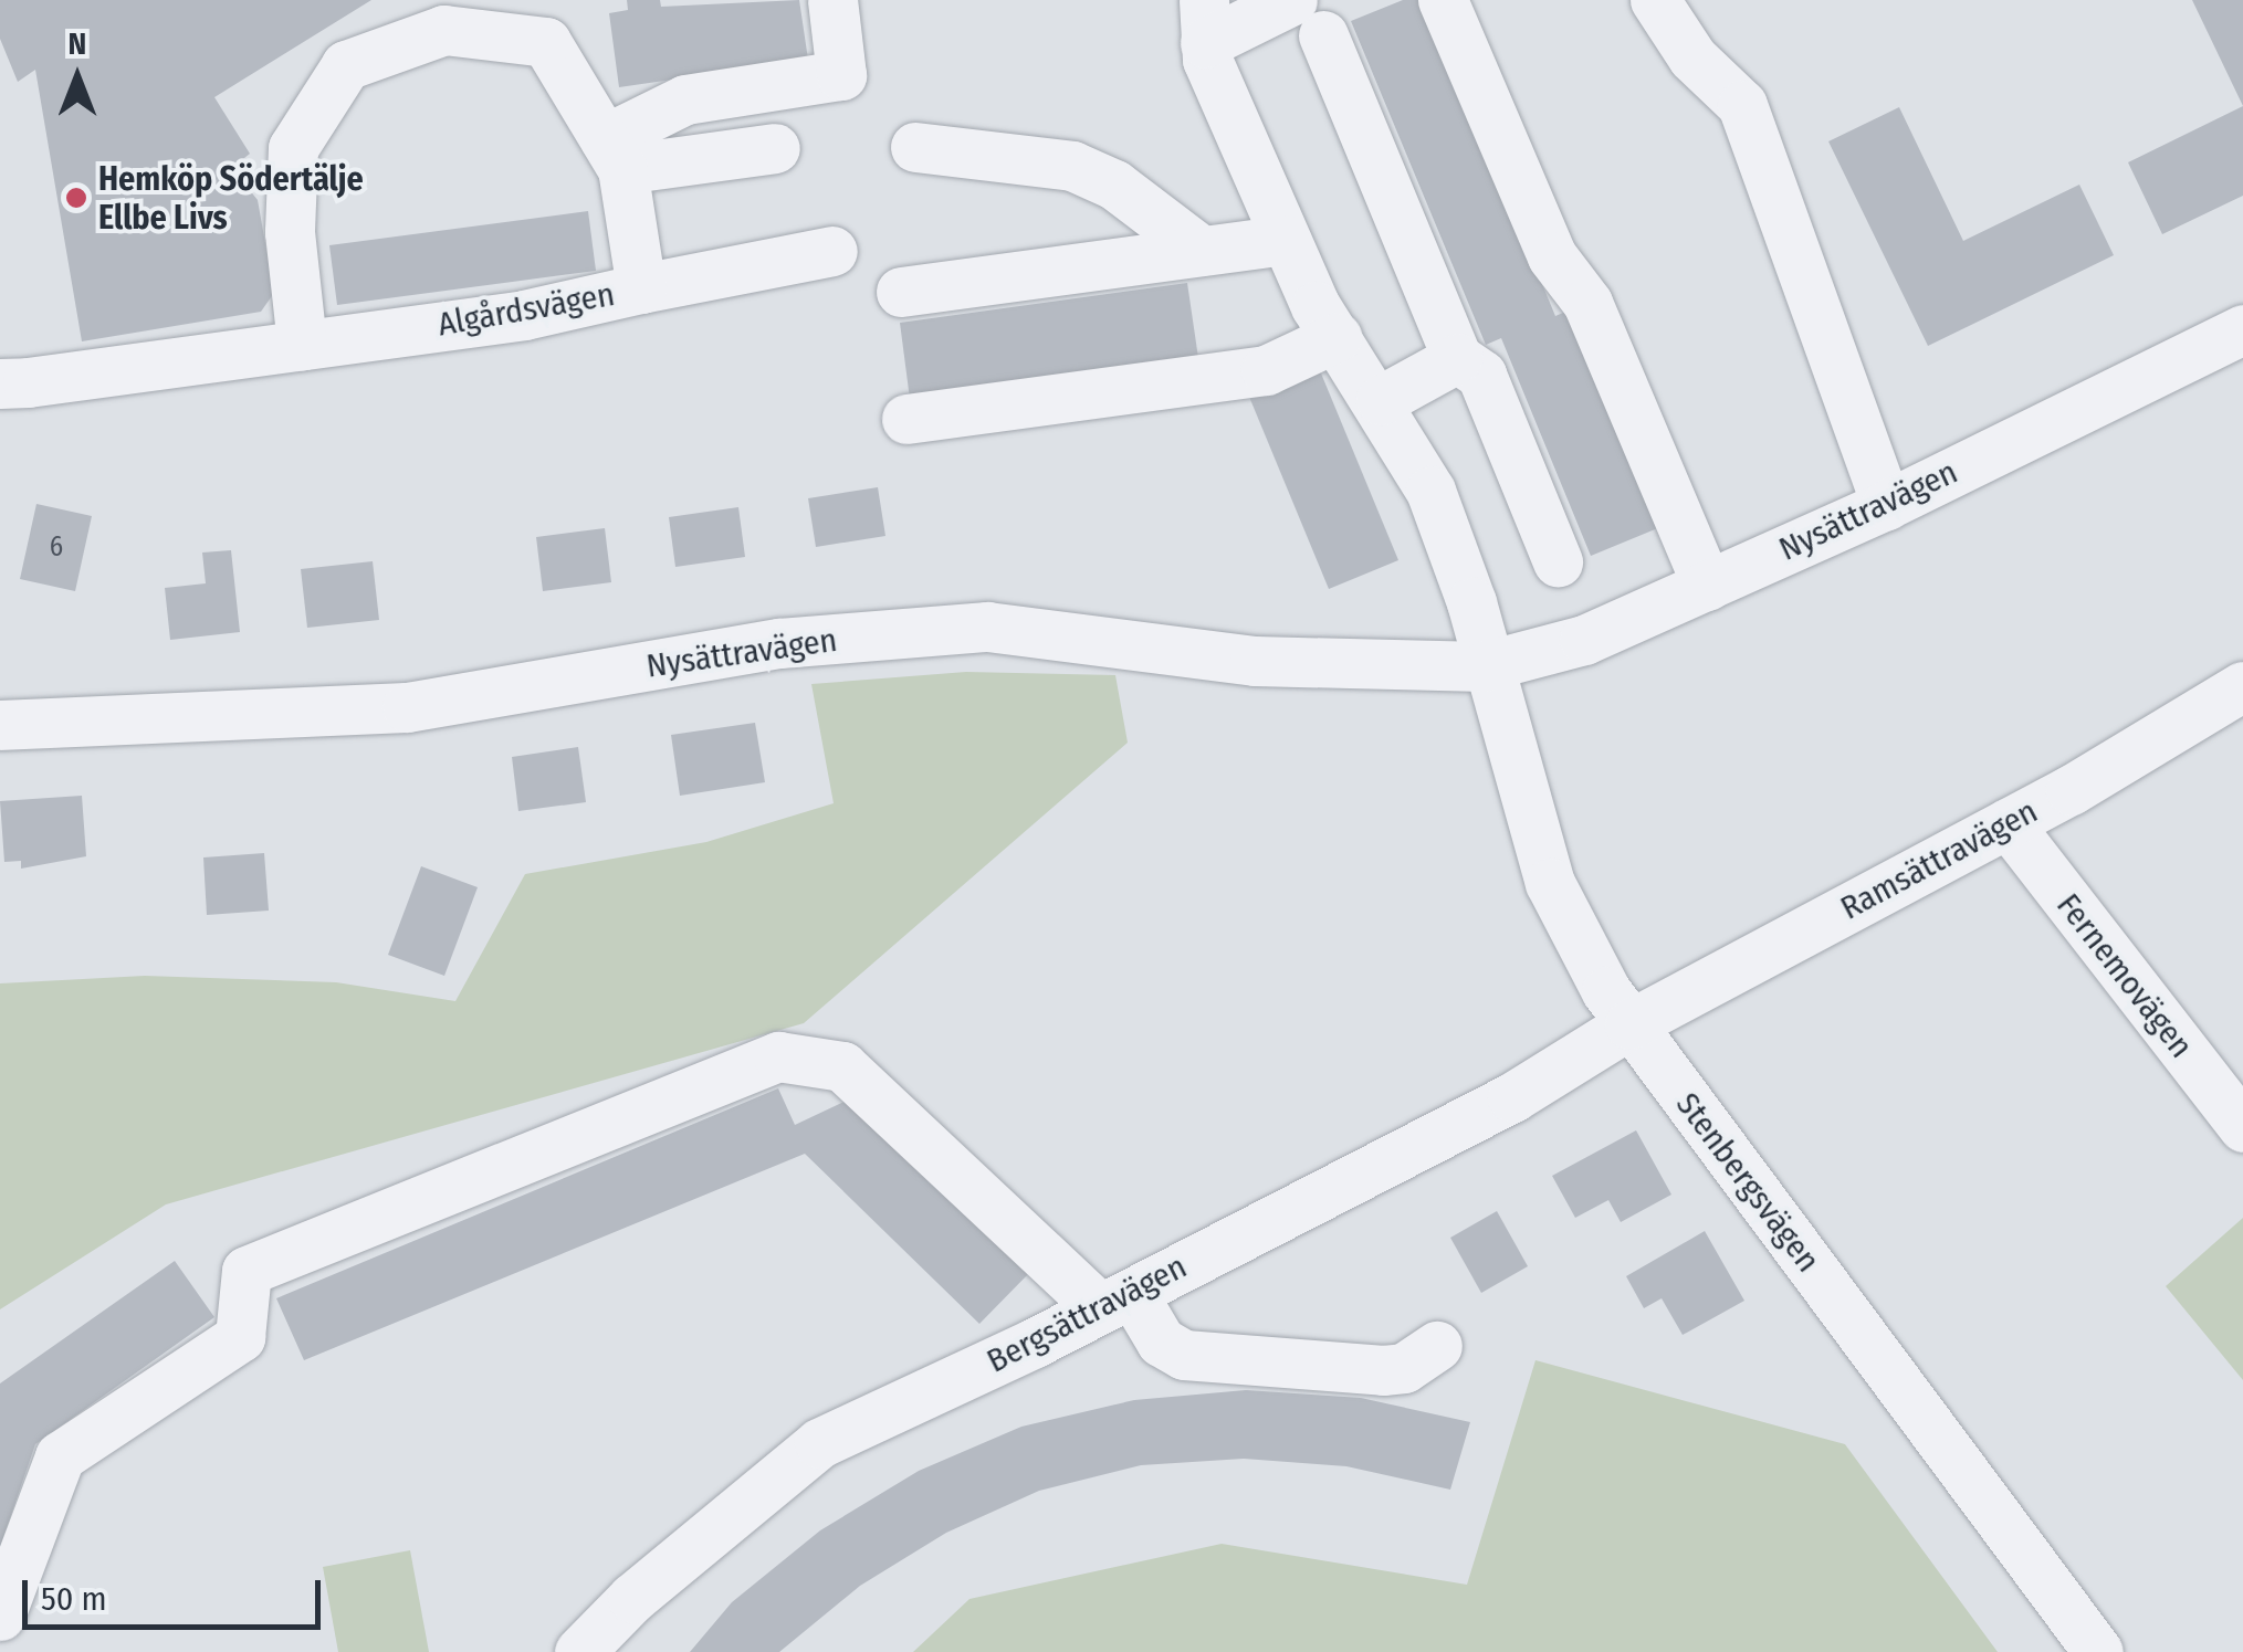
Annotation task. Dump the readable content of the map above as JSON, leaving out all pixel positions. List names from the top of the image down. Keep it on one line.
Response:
{"streets":{"street":["Algårdsvägen","Nysättravägen","Ramsättravägen","Fernemovägen","Stenbergsvägen","Bergsättravägen"]},"crossings":[["Nysättravägen","Stenbergsvägen"],["Ramsättravägen","Fernemovägen"],["Ramsättravägen","Stenbergsvägen"],["Ramsättravägen","Bergsättravägen"],["Stenbergsvägen","Bergsättravägen"]],"places":["Hemköp Södertälje Ellbe Livs"],"house_numbers":["6"],"scale_bar":"50 m","north":"top"}
